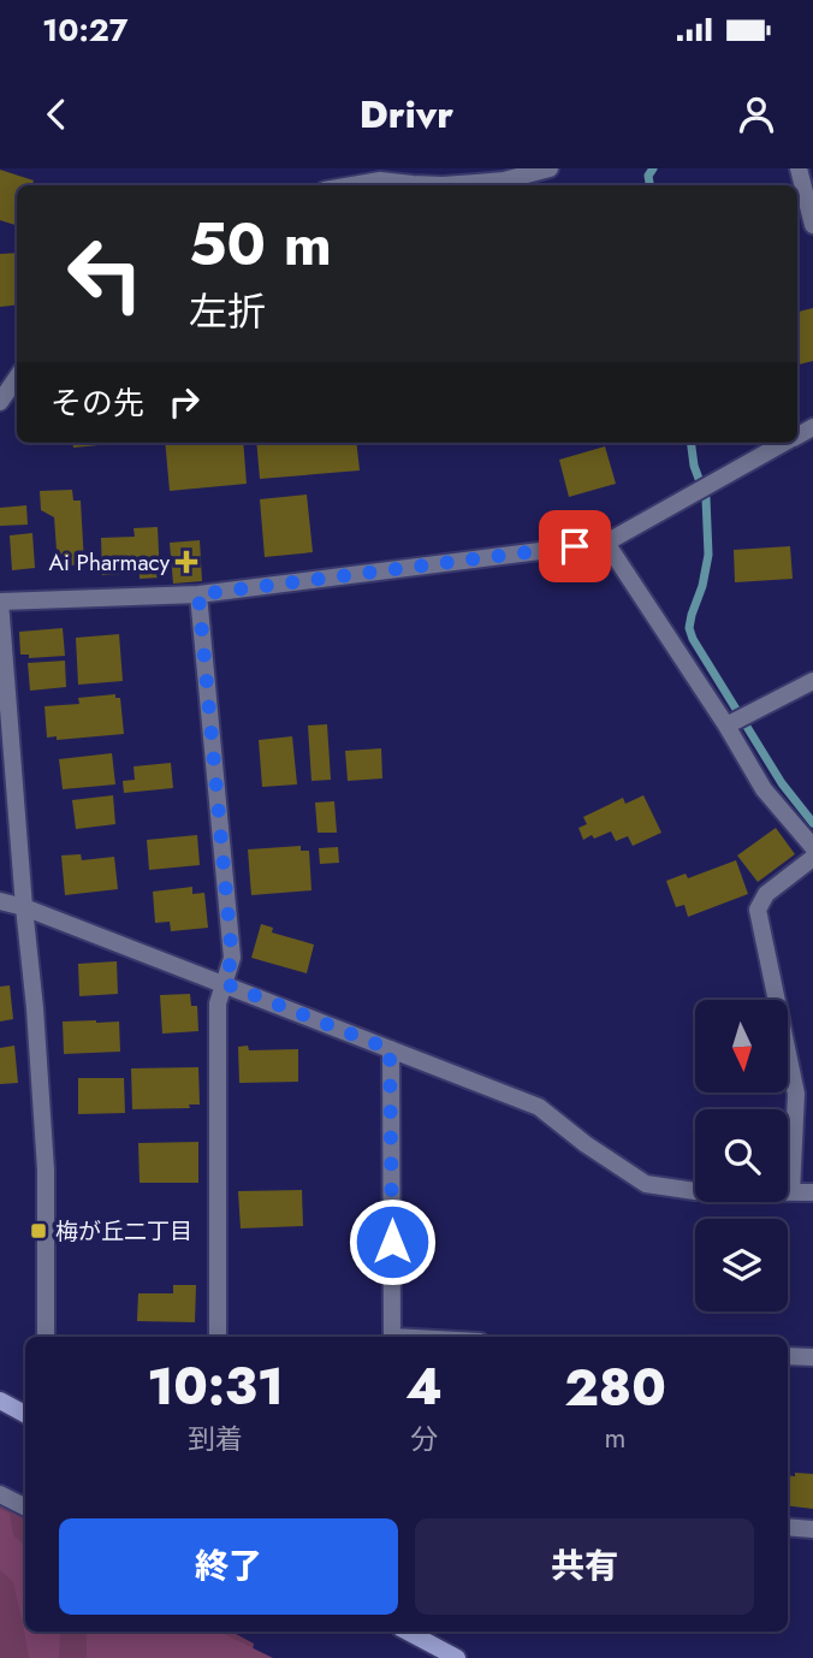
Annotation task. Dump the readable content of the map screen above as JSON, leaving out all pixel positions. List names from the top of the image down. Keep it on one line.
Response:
{"places":{"health":["Ai Pharmacy"],"transit":["梅が丘二丁目"]},"north":"bottom","page":{"status":"10:27","header":"Drivr","turn":["50 m","左折"],"then":"その先","eta":["10:31","到着","4","分","280","m"],"buttons":["終了","共有"]}}
